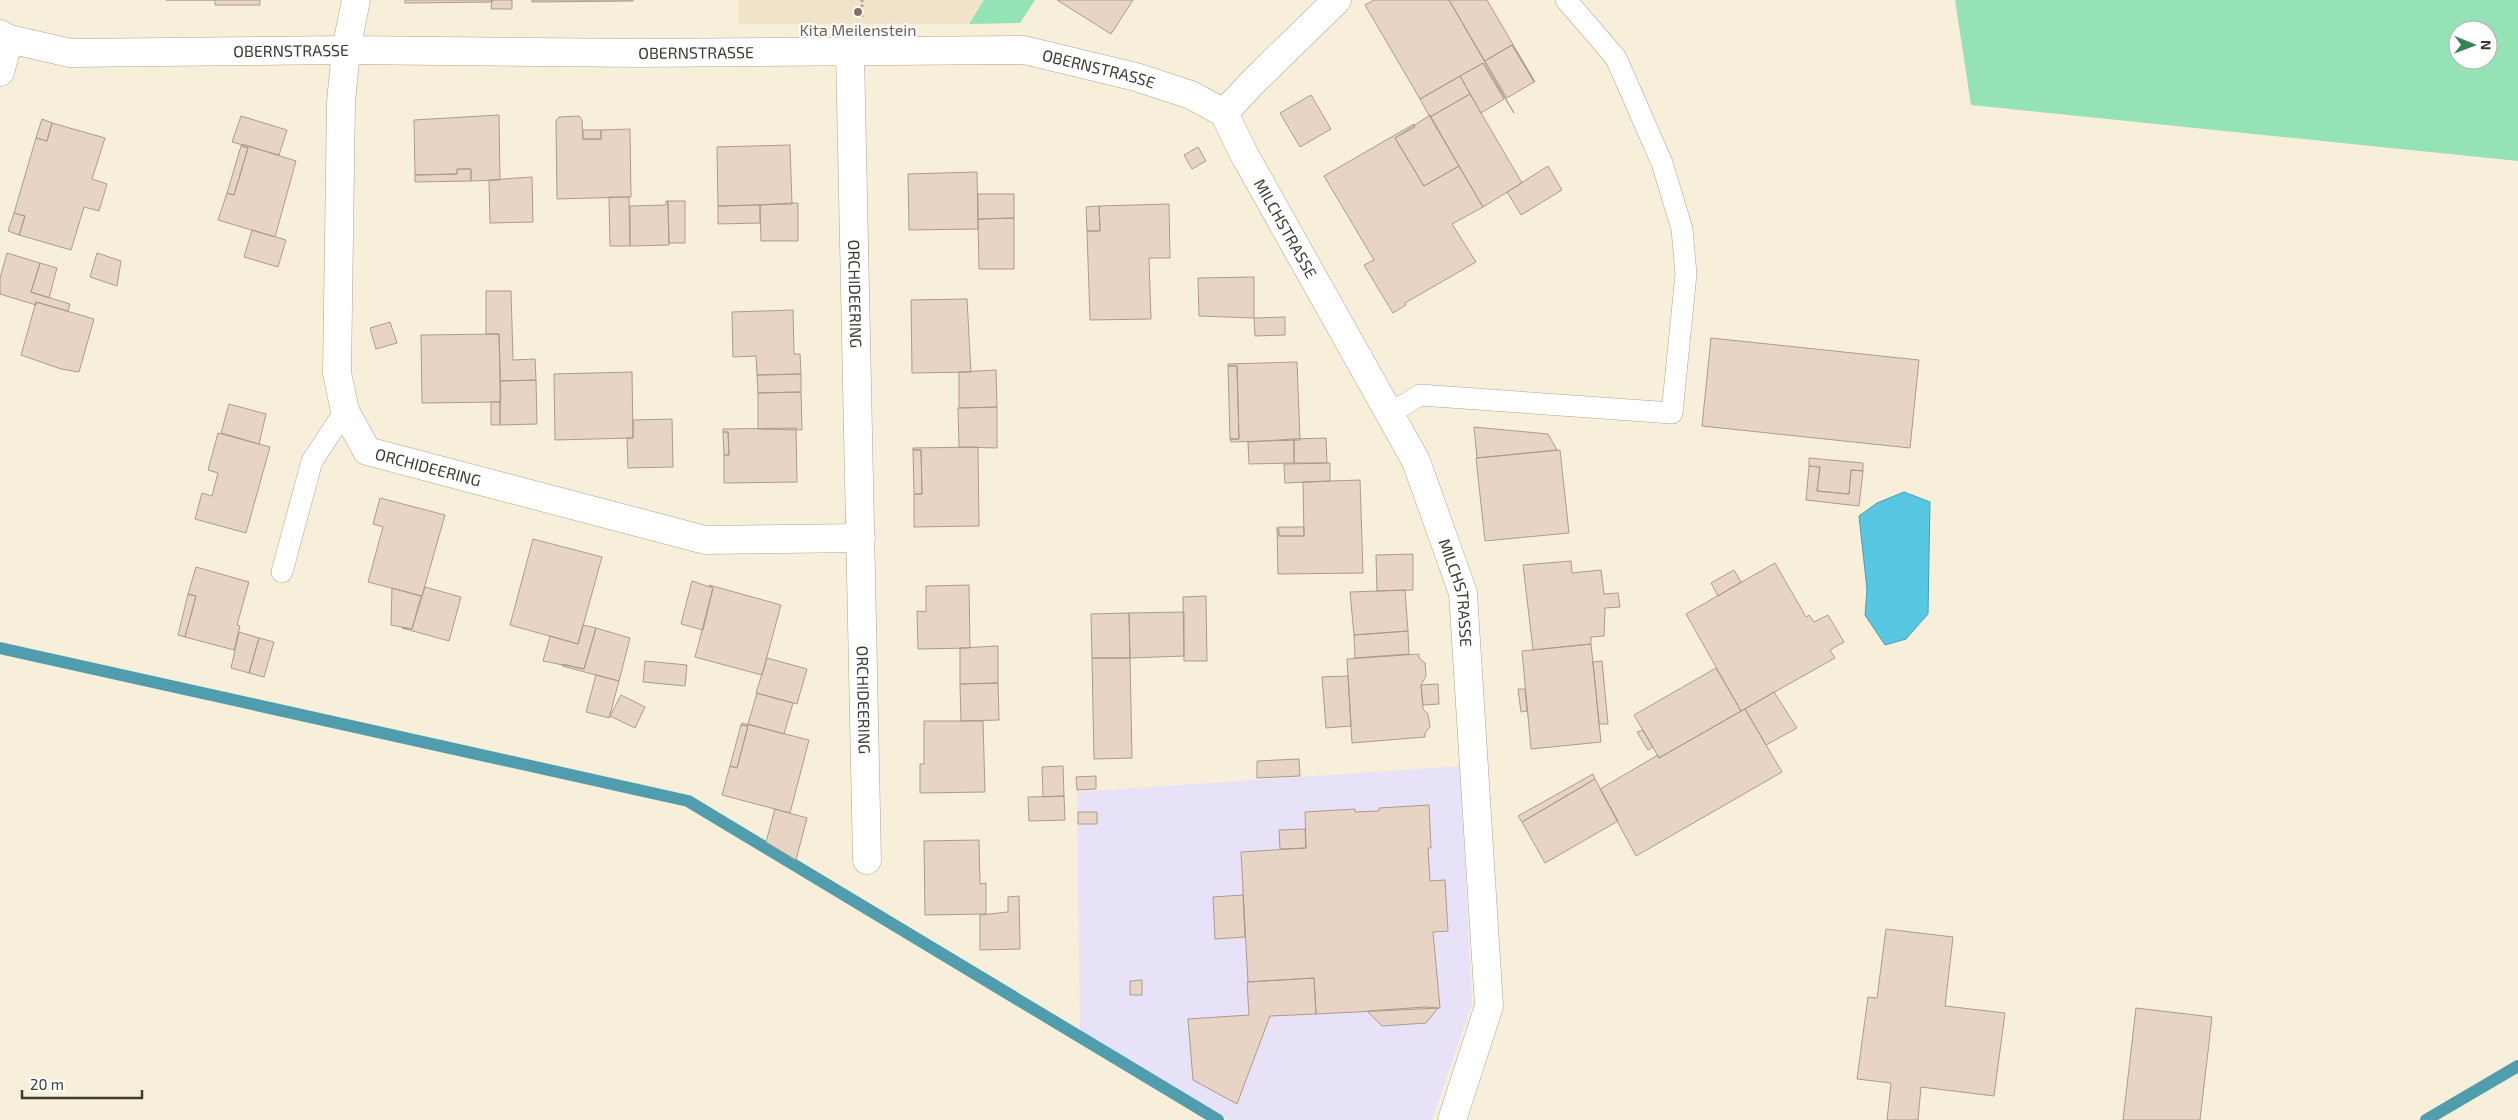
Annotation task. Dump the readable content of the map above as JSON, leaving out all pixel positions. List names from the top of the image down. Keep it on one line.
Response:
{"streets":{"street":["OBERNSTRASSE","MILCHSTRASSE","ORCHIDEERING"]},"crossings":[["OBERNSTRASSE","MILCHSTRASSE"],["OBERNSTRASSE","ORCHIDEERING"]],"places":["Kita Meilenstein"],"scale_bar":"20 m","north":"right"}
